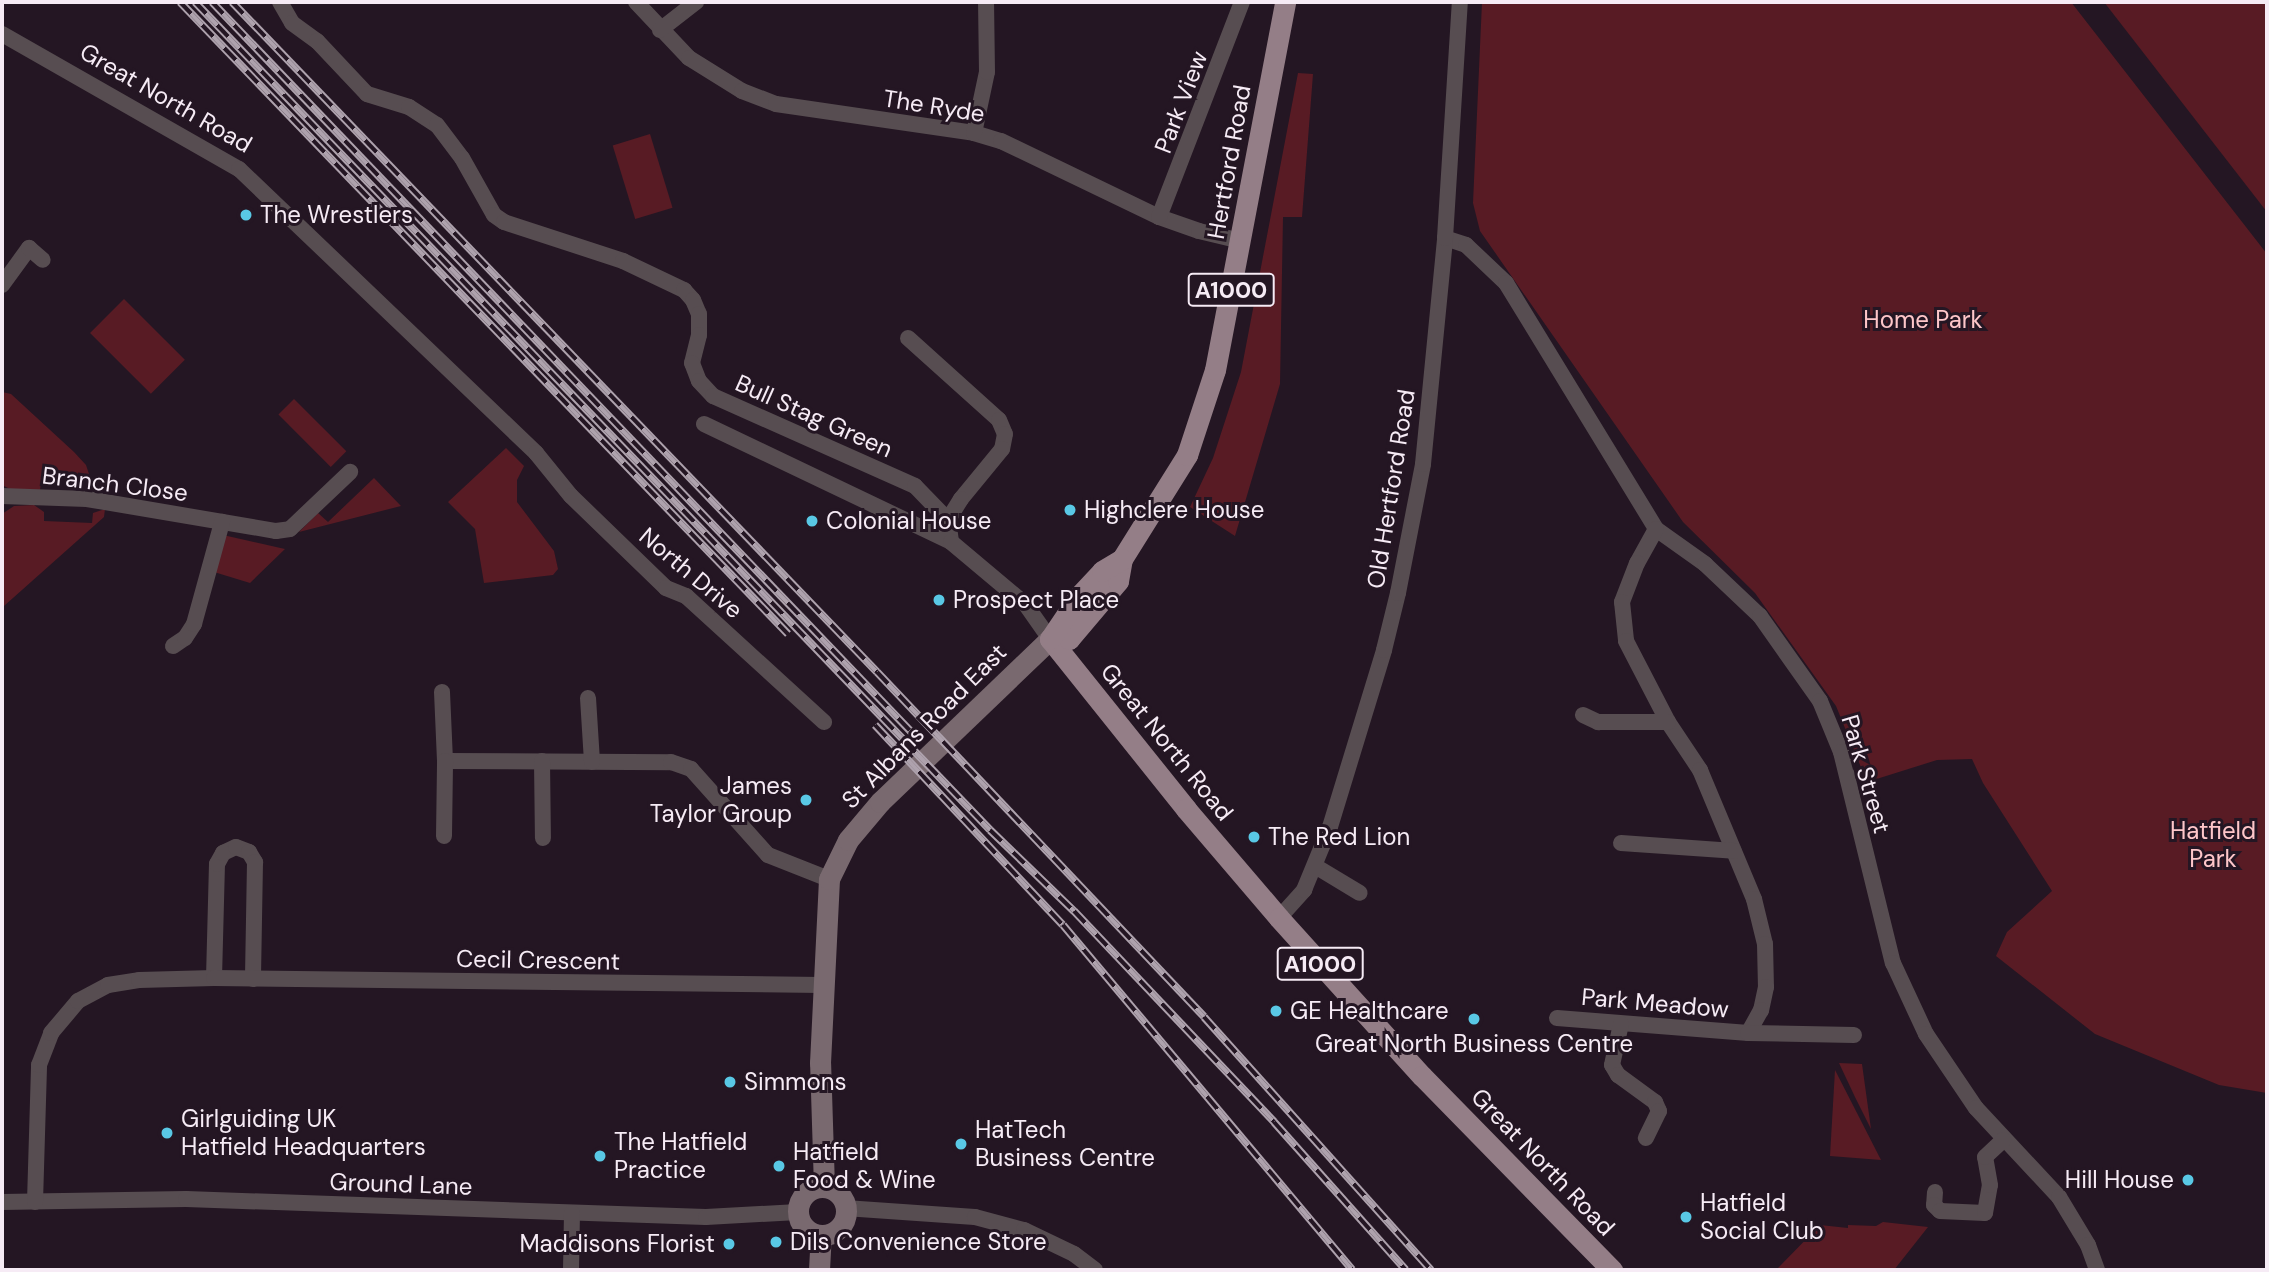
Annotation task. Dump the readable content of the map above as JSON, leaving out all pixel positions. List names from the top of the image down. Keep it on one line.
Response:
{"streets":{"main road":["Great North Road","Hertford Road","A1000","St Albans Road East"],"street":["Park View","The Ryde","Bull Stag Green","Branch Close","Old Hertford Road","North Drive","Park Street","Cecil Crescent","Park Meadow","Ground Lane"]},"crossings":[["Great North Road","Hertford Road"],["Great North Road","Old Hertford Road"],["Great North Road","North Drive"],["Great North Road","St Albans Road East"],["Park View","The Ryde"],["The Ryde","Hertford Road"],["Hertford Road","St Albans Road East"],["Old Hertford Road","Park Street"],["St Albans Road East","Cecil Crescent"],["St Albans Road East","Ground Lane"],["Park Street","Park Meadow"],["Cecil Crescent","Ground Lane"]],"parks":["Home Park","Hatfield Park"],"places":["The Wrestlers","Highclere House","Colonial House","Prospect Place","James Taylor Group","The Red Lion","GE Healthcare","Great North Business Centre","Simmons","Girlguiding UK Hatfield Headquarters","HatTech Business Centre","The Hatfield Practice","Hatfield Food & Wine","Hill House","Hatfield Social Club","Dils Convenience Store","Maddisons Florist"]}
